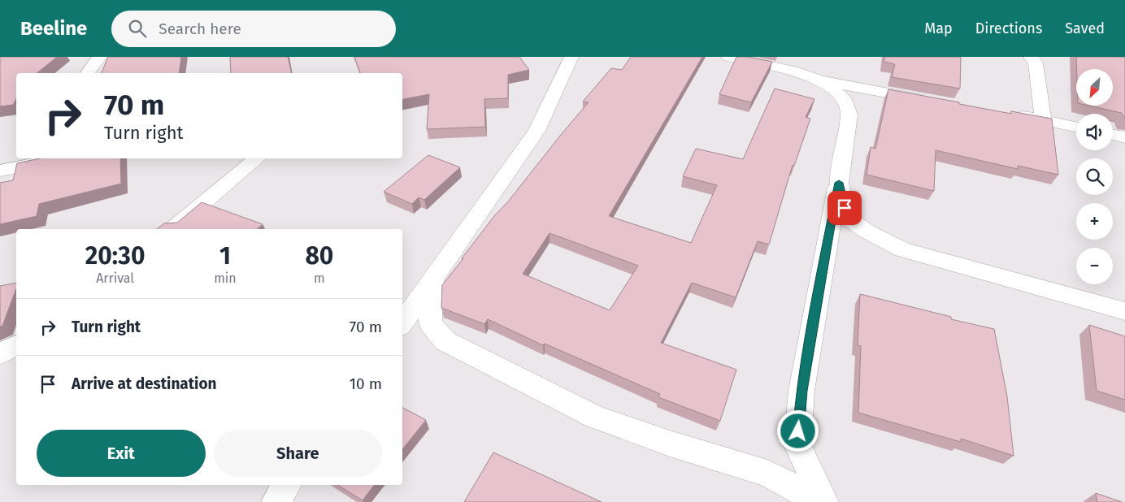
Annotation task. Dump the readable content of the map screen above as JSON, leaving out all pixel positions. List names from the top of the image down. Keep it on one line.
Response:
{"north":"bottom left","page":{"header":"Beeline","search":"Search here","nav":["Map","Directions","Saved"],"map_buttons":["+","−"],"turn":["70 m","Turn right"],"eta":["20:30","Arrival","1","min","80","m"],"list":[{"name":"Turn right","value":"70 m"},{"name":"Arrive at destination","value":"10 m"}],"buttons":["Exit","Share"]}}
